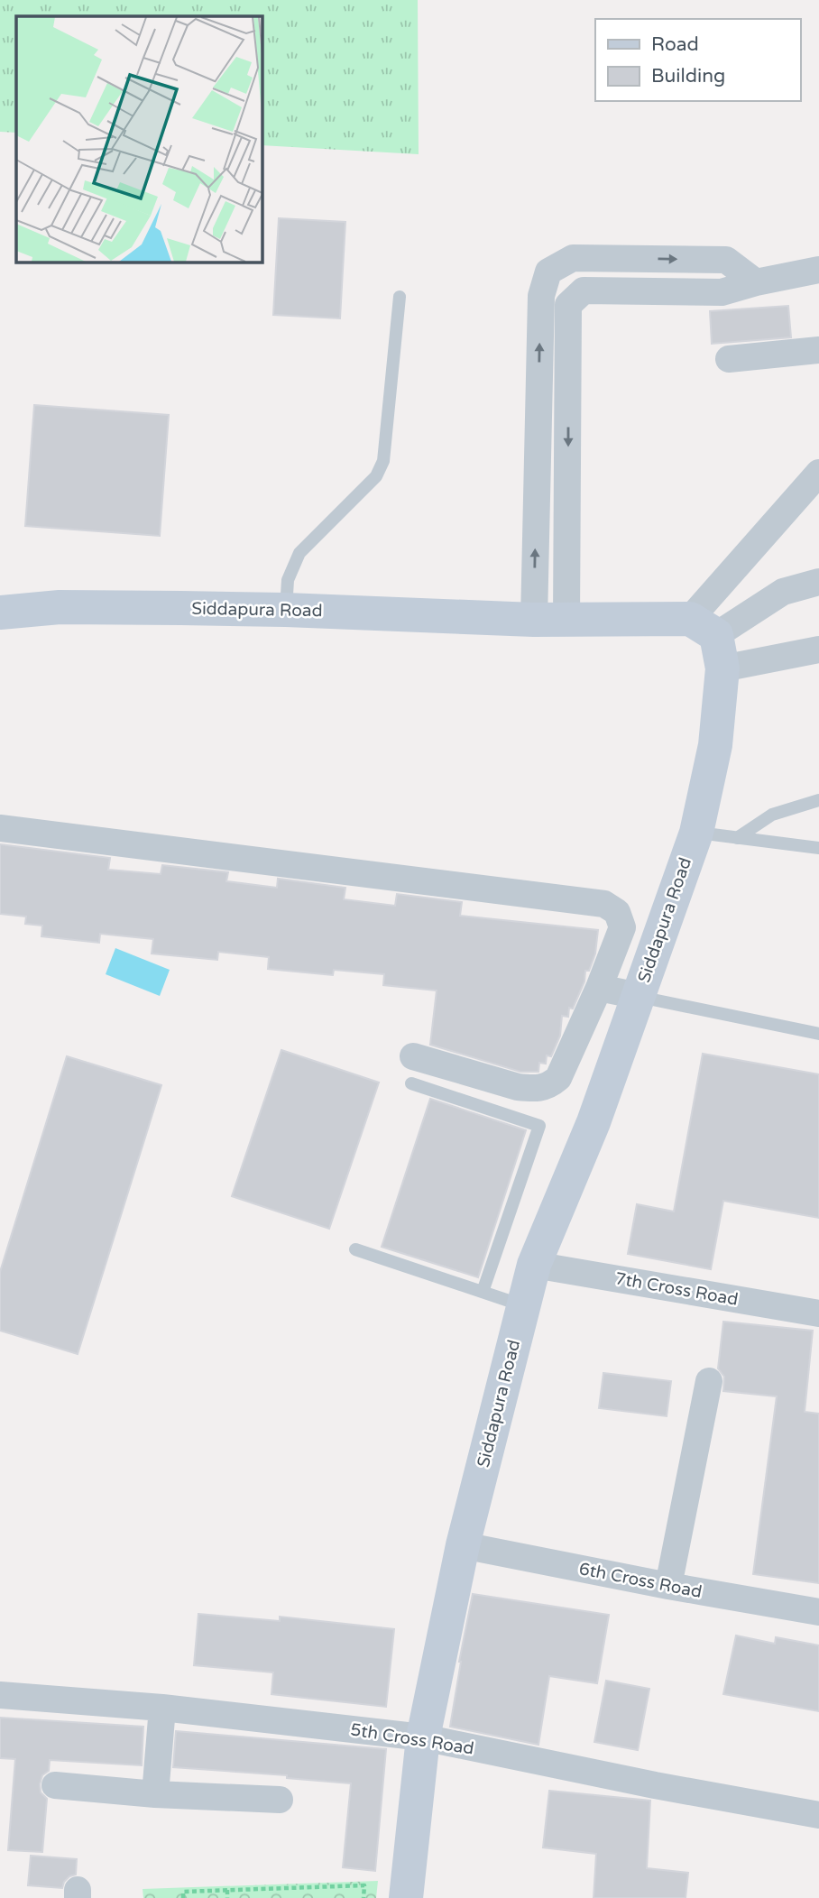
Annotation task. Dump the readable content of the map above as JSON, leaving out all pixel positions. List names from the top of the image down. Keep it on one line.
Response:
{"streets":{"street":["Siddapura Road","7th Cross Road","6th Cross Road","5th Cross Road"]},"crossings":[["Siddapura Road","7th Cross Road"],["Siddapura Road","6th Cross Road"],["Siddapura Road","5th Cross Road"]],"legend":["Road","Building"]}
